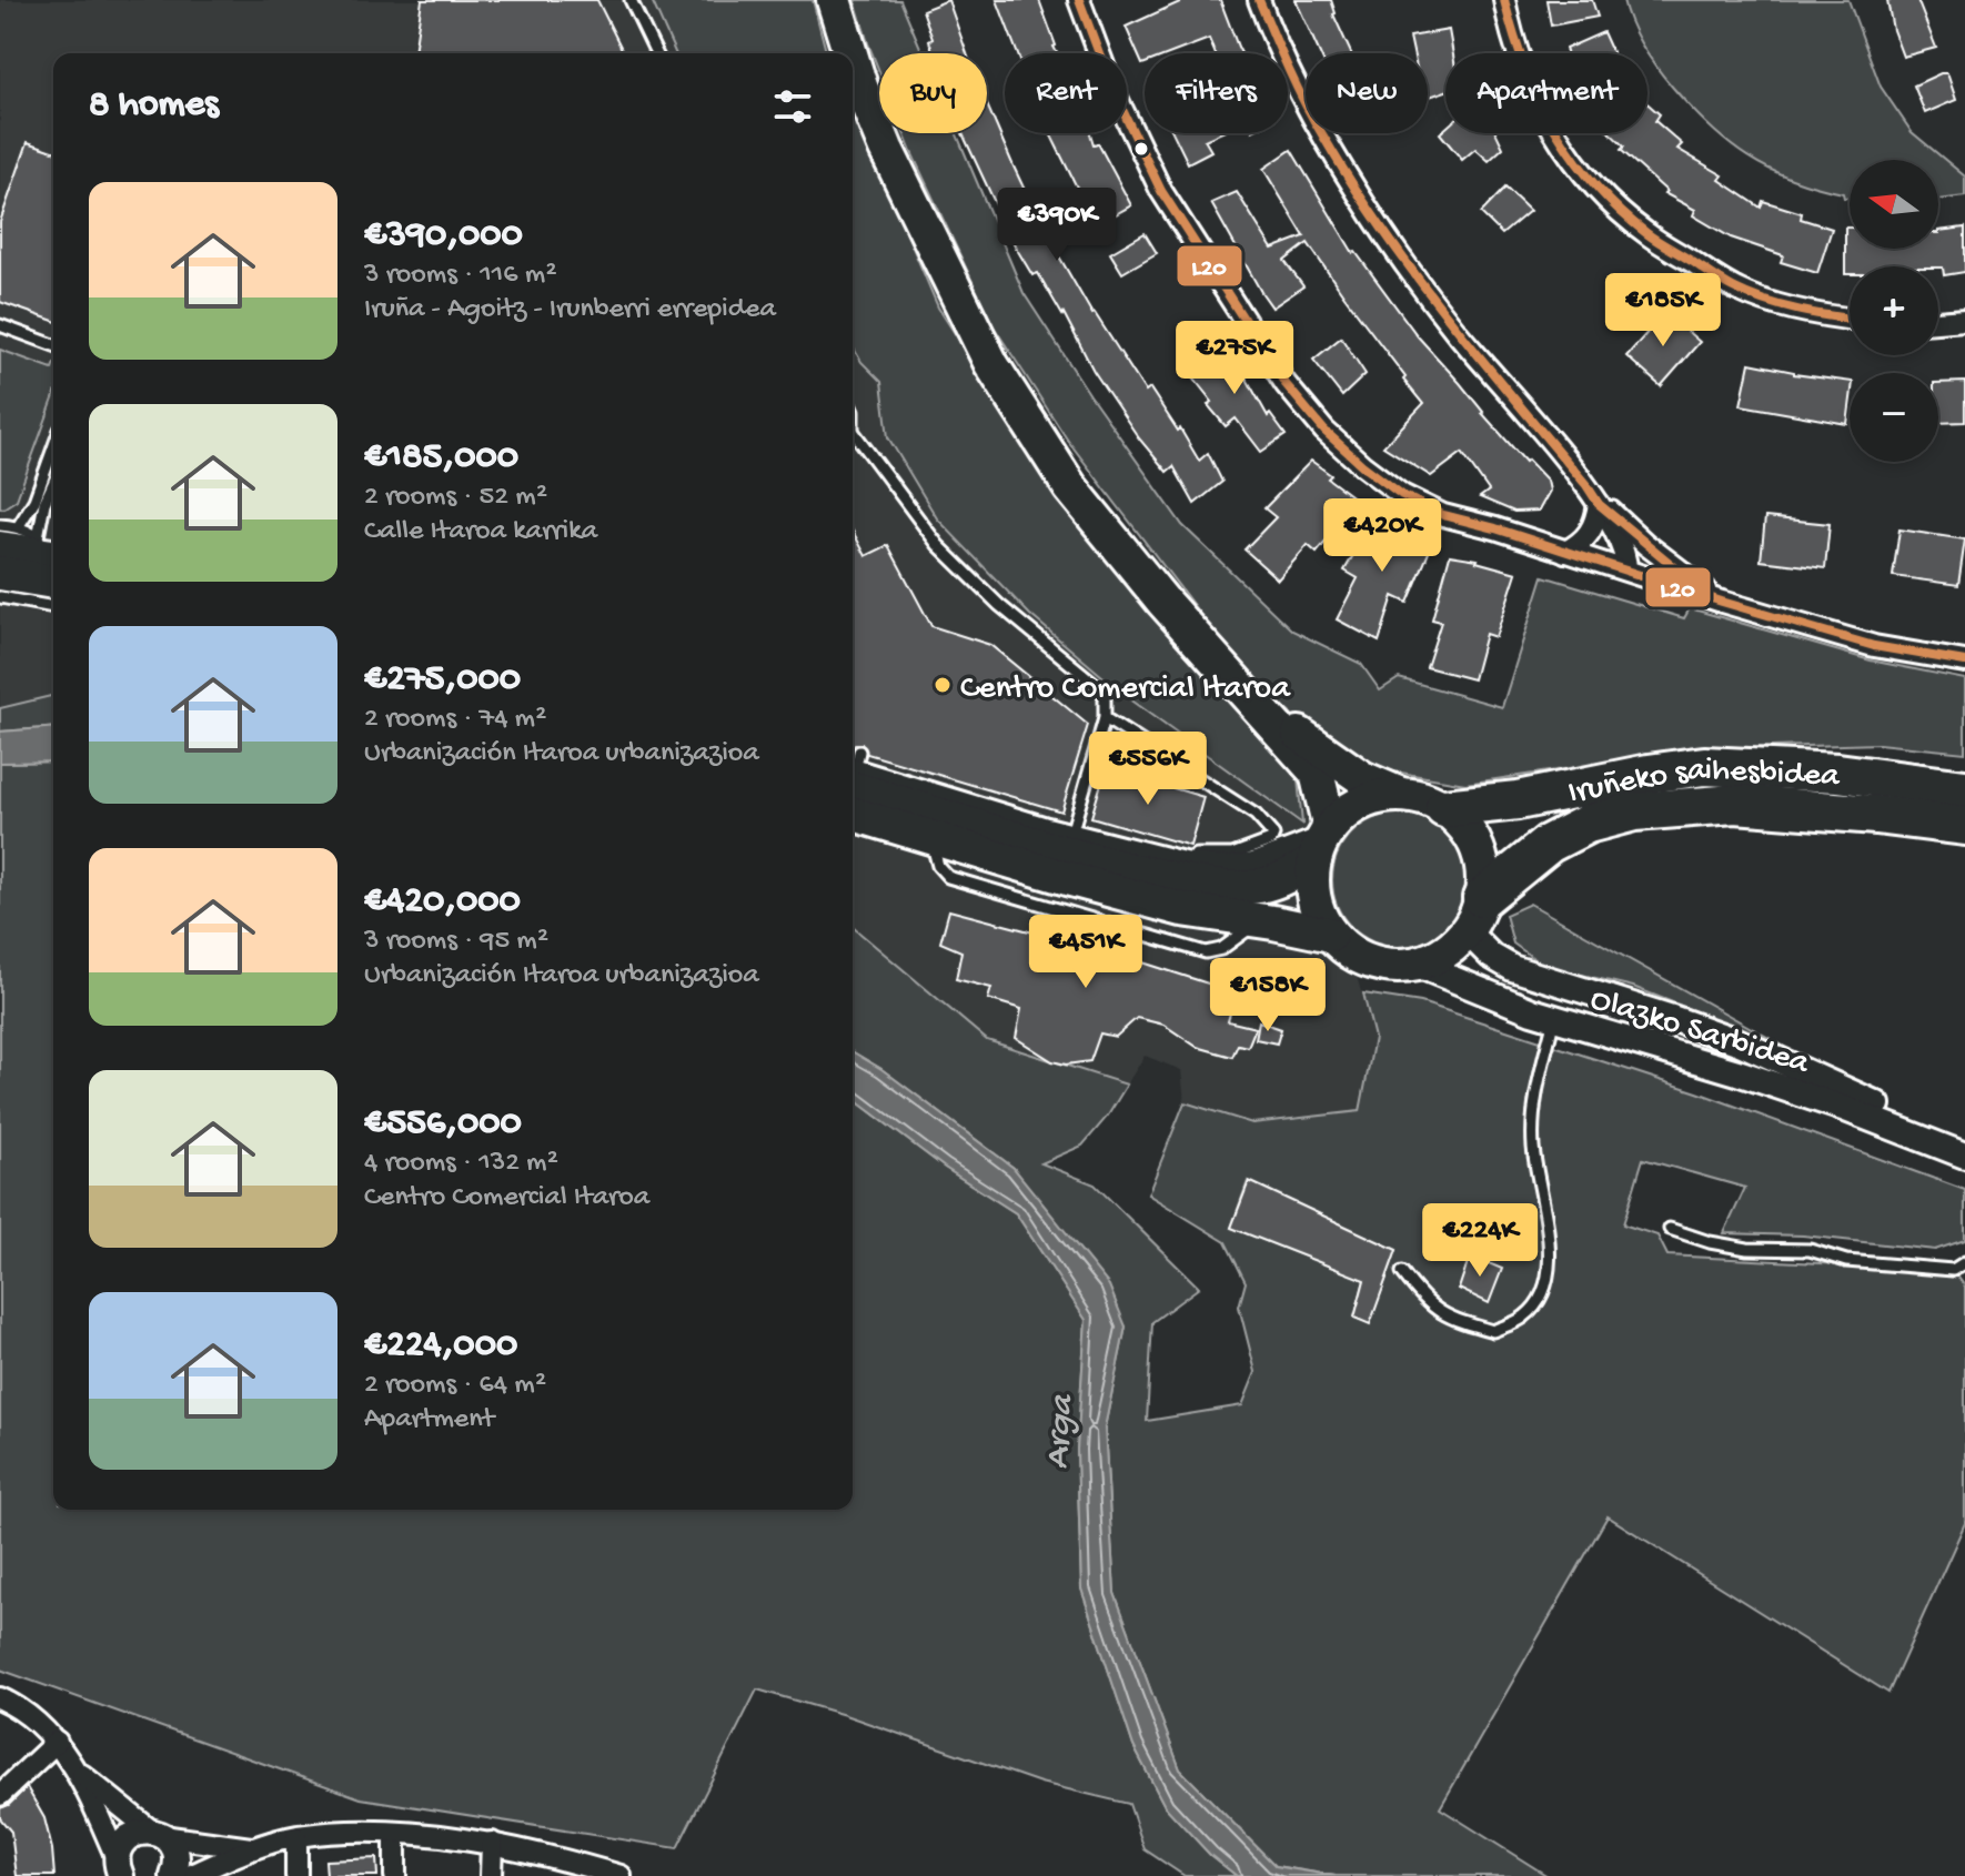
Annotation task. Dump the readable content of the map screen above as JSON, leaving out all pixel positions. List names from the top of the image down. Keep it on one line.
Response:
{"streets":{"highway":["Iruñeko saihesbidea"],"street":["Olazko Sarbidea"]},"crossings":[["Iruñeko saihesbidea","Olazko Sarbidea"]],"water":["Arga"],"places":["Centro Comercial Itaroa"],"lines":["transit line L20"],"north":"left","page":{"chip":["Buy","Rent","Filters","New","Apartment"],"heading":"8 homes","map_buttons":["+","−"],"list":[{"name":"€390,000","note":"3 rooms · 116 m² · Iruña - Agoitz - Irunberri errepidea"},{"name":"€185,000","note":"2 rooms · 52 m² · Calle Itaroa karrika"},{"name":"€275,000","note":"2 rooms · 74 m² · Urbanización Itaroa urbanizazioa"},{"name":"€420,000","note":"3 rooms · 95 m² · Urbanización Itaroa urbanizazioa"},{"name":"€556,000","note":"4 rooms · 132 m² · Centro Comercial Itaroa"},{"name":"€224,000","note":"2 rooms · 64 m² · Apartment"}],"price":["€390K","€185K","€275K","€420K","€556K","€451K","€158K","€224K"]}}
